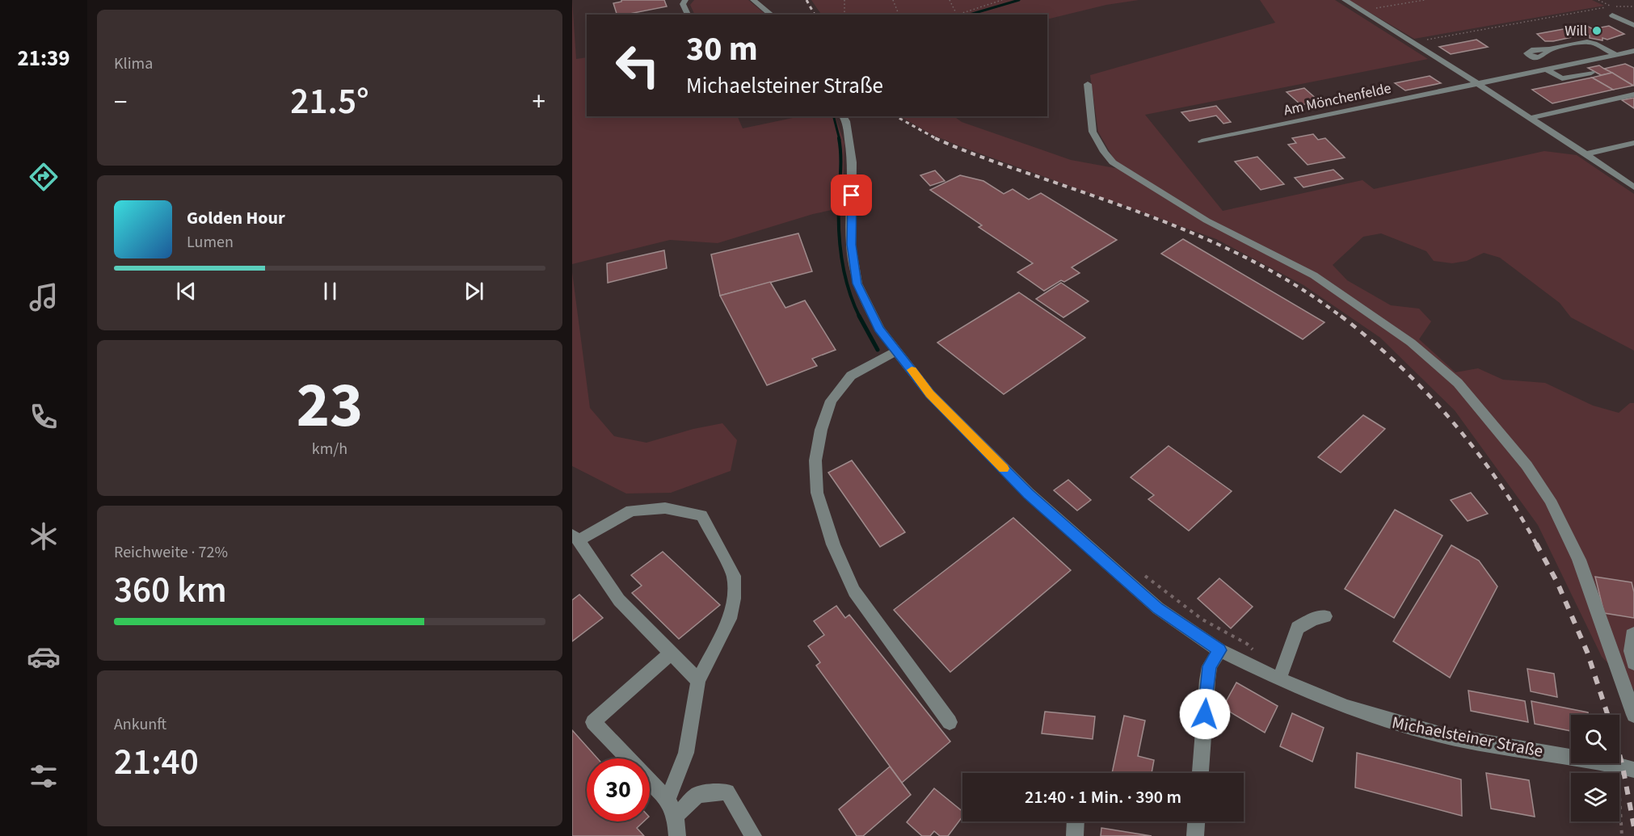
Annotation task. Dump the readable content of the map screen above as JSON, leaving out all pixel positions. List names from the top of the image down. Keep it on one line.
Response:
{"streets":{"street":["Am Mönchenfelde","Michaelsteiner Straße"]},"places":["Will"],"page":{"tabs":"21:39","tile":["Klima",["23","km/h"],["Reichweite · 72%","360 km"],["Ankunft","21:40"]],"turn":["30 m","Michaelsteiner Straße"],"heat":["−","21.5°","+"],"song":["Golden Hour","Lumen"],"limit":"30","trip":"21:40 · 1 Min. · 390 m"}}
